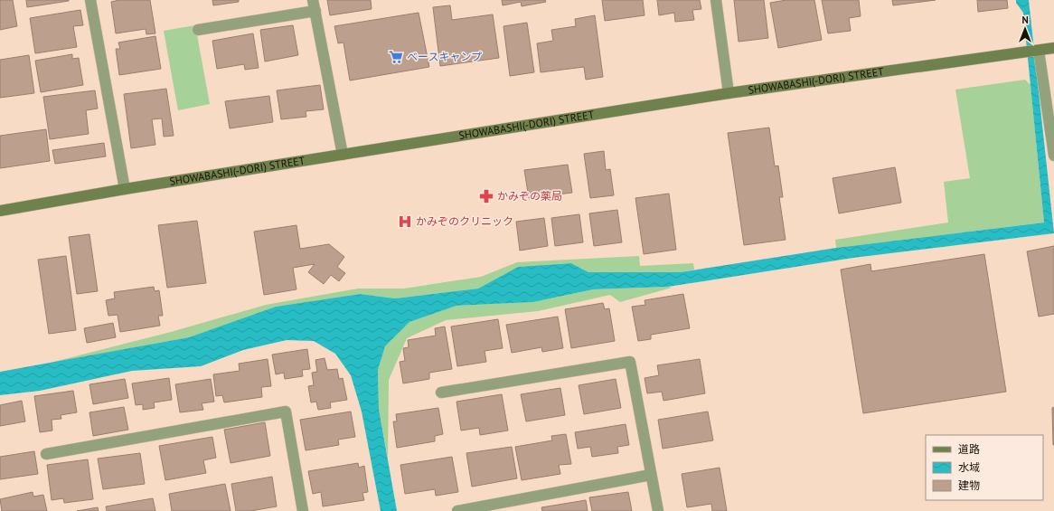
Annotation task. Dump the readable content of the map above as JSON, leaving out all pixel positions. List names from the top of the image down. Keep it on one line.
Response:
{"streets":{"main road":["SHOWABASHI(-DORI) STREET"]},"places":{"supermarket":["ベースキャンプ"],"pharmacy":["かみぞの薬局"],"hospital":["かみぞのクリニック"]},"legend":["道路","水域","建物"],"north":"top"}
